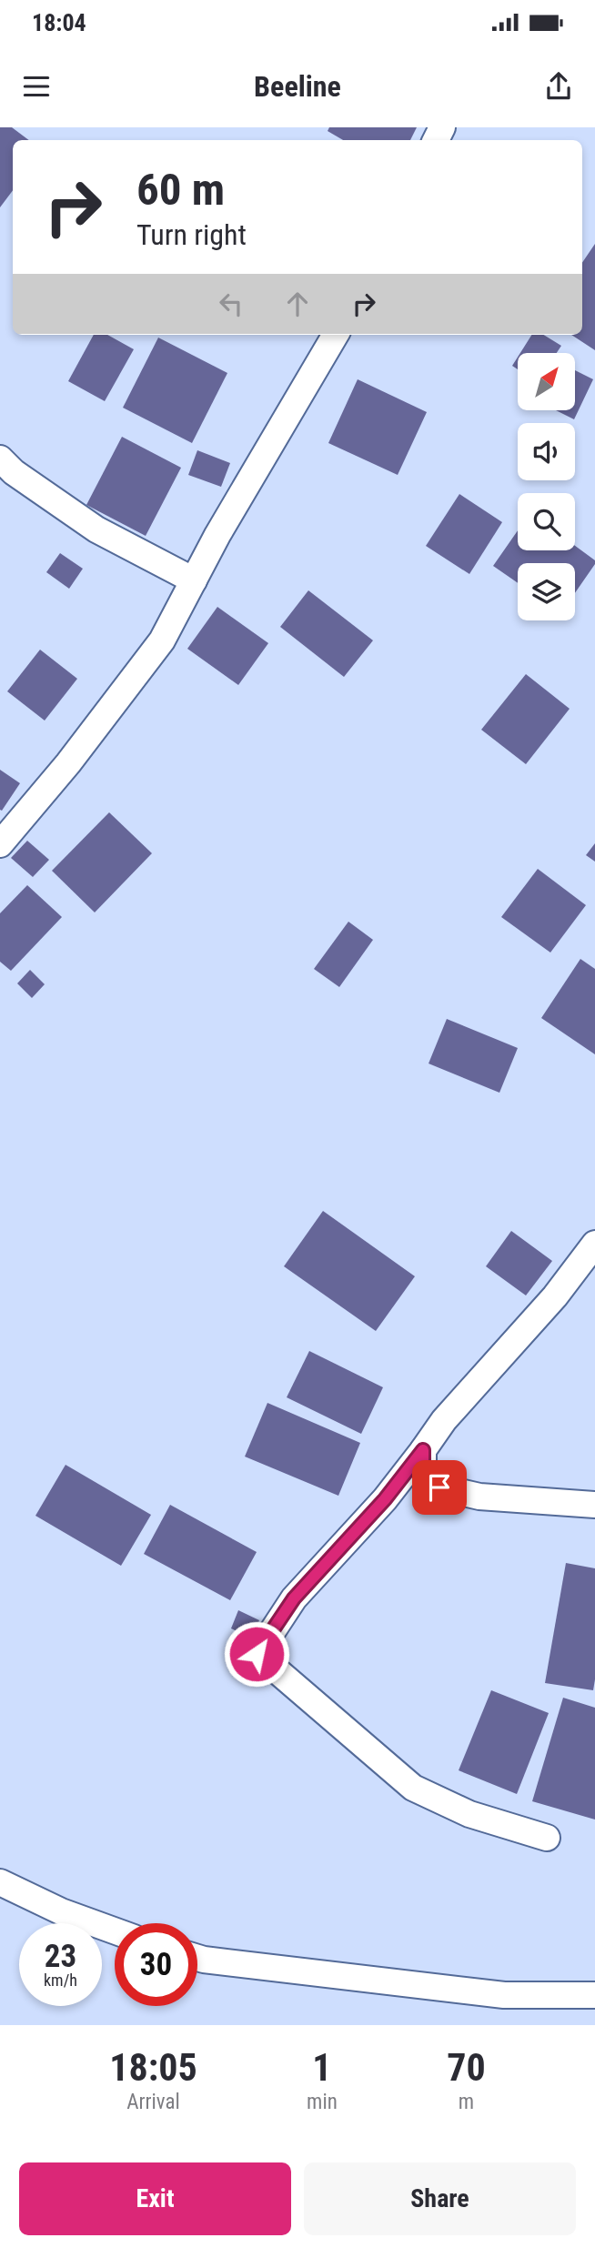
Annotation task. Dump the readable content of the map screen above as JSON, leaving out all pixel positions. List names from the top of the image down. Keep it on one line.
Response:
{"north":"top right","page":{"status":"18:04","header":"Beeline","turn":["60 m","Turn right"],"speed":"23 km/h","limit":"30","eta":["18:05","Arrival","1","min","70","m"],"buttons":["Exit","Share"]}}
